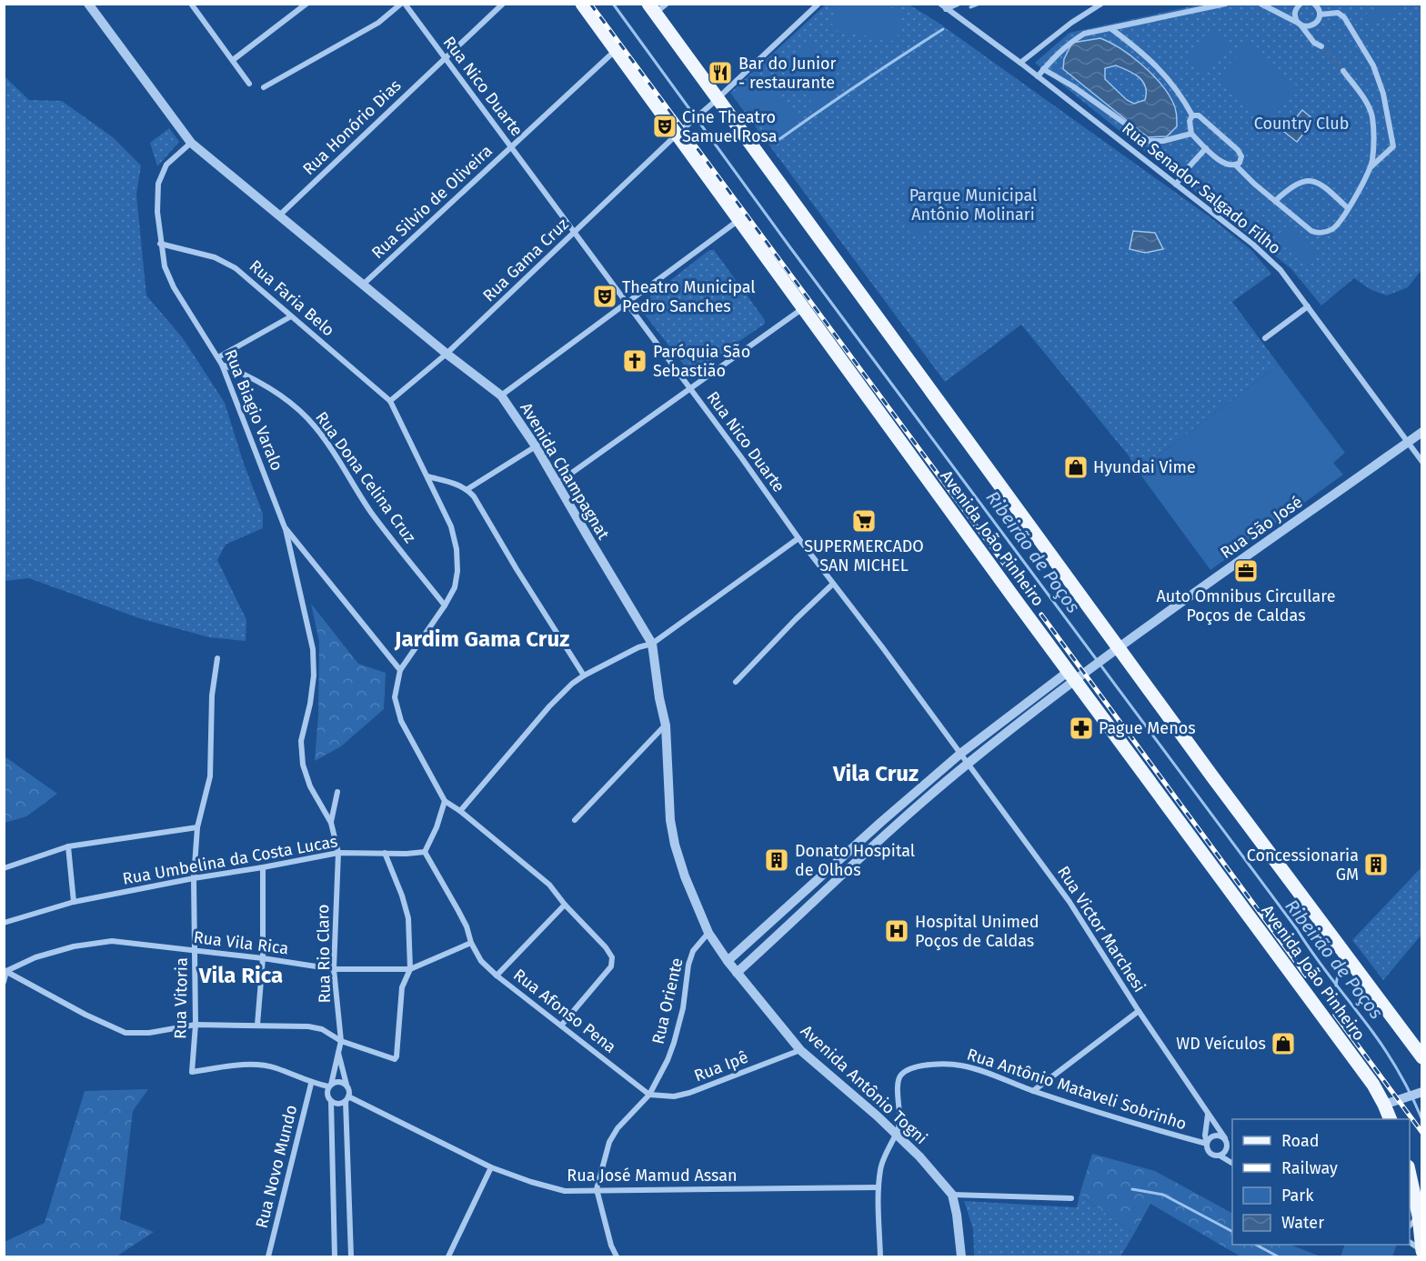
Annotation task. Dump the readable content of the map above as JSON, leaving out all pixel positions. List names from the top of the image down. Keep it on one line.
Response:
{"streets":{"main road":["Avenida João Pinheiro"],"street":["Rua Nico Duarte","Rua Honório Dias","Rua Senador Salgado Filho","Rua Silvio de Oliveira","Rua Gama Cruz","Rua Faria Belo","Rua Biagio Varalo","Avenida Champagnat","Rua Dona Celina Cruz","Rua São José","Rua Umbelina da Costa Lucas","Rua Victor Marchesi","Rua Vila Rica","Rua Rio Claro","Rua Vitoria","Rua Oriente","Rua Afonso Pena","Rua Ipê","Avenida Antônio Togni","Rua Antônio Mataveli Sobrinho","Rua Novo Mundo","Rua José Mamud Assan"]},"crossings":[["Rua Nico Duarte","Rua Honório Dias"],["Rua Nico Duarte","Rua Silvio de Oliveira"],["Rua Nico Duarte","Rua Gama Cruz"],["Rua Nico Duarte","Rua Victor Marchesi"],["Rua Honório Dias","Avenida Champagnat"],["Rua Senador Salgado Filho","Rua São José"],["Rua Silvio de Oliveira","Avenida Champagnat"],["Rua Silvio de Oliveira","Avenida João Pinheiro"],["Rua Gama Cruz","Rua Faria Belo"],["Rua Gama Cruz","Avenida Champagnat"],["Rua Gama Cruz","Avenida João Pinheiro"],["Rua Faria Belo","Rua Biagio Varalo"],["Rua Biagio Varalo","Avenida Champagnat"],["Rua Biagio Varalo","Rua Dona Celina Cruz"],["Avenida Champagnat","Rua Oriente"],["Avenida Champagnat","Avenida Antônio Togni"],["Rua São José","Avenida João Pinheiro"],["Rua Umbelina da Costa Lucas","Rua Rio Claro"],["Rua Umbelina da Costa Lucas","Rua Vitoria"],["Rua Umbelina da Costa Lucas","Rua Afonso Pena"],["Rua Victor Marchesi","Rua Antônio Mataveli Sobrinho"],["Rua Vila Rica","Rua Rio Claro"],["Rua Vila Rica","Rua Vitoria"],["Rua Vila Rica","Rua Afonso Pena"],["Rua Rio Claro","Rua José Mamud Assan"],["Rua Vitoria","Rua Novo Mundo"],["Rua Oriente","Rua Afonso Pena"],["Rua Oriente","Rua Ipê"],["Rua Oriente","Rua José Mamud Assan"],["Rua Afonso Pena","Rua Ipê"],["Rua Ipê","Avenida Antônio Togni"],["Avenida Antônio Togni","Rua Antônio Mataveli Sobrinho"]],"districts":["Jardim Gama Cruz","Vila Cruz","Vila Rica"],"water":["Ribeirão de Poços"],"parks":["Country Club","Parque Municipal Antônio Molinari"],"places":{"restaurant":["Bar do Junior - restaurante"],"theatre":["Cine Theatro Samuel Rosa","Theatro Municipal Pedro Sanches"],"church":["Paróquia São Sebastião"],"shop":["Hyundai Vime","WD Veículos"],"supermarket":["SUPERMERCADO SAN MICHEL"],"office":["Auto Omnibus Circullare Poços de Caldas"],"pharmacy":["Pague Menos"],"building":["Donato Hospital de Olhos","Concessionaria GM"],"hospital":["Hospital Unimed Poços de Caldas"]},"legend":["Road","Railway","Park","Water"]}
